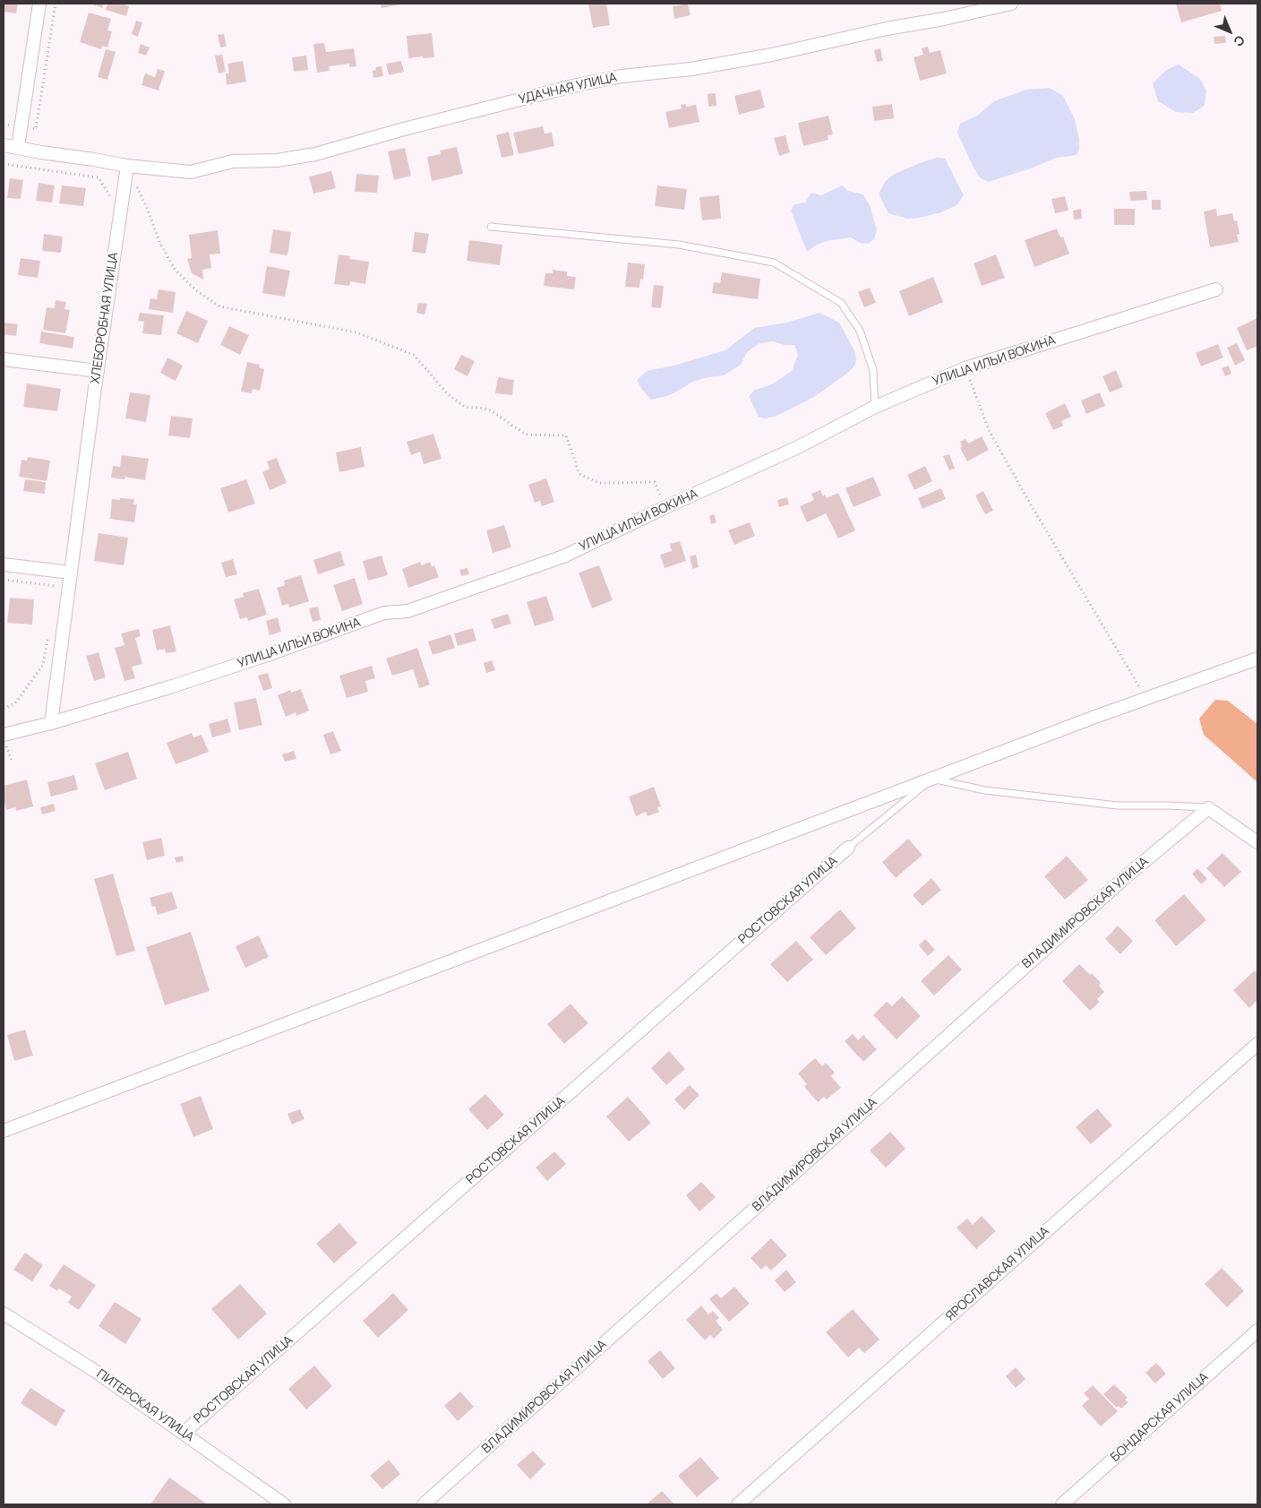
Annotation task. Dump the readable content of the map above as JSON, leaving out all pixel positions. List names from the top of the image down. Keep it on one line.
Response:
{"streets":{"street":["УДАЧНАЯ УЛИЦА","ХЛЕБОРОБНАЯ УЛИЦА","УЛИЦА ИЛЬИ ВОКИНА","РОСТОВСКАЯ УЛИЦА","ВЛАДИМИРОВСКАЯ УЛИЦА","ЯРОСЛАВСКАЯ УЛИЦА","ПИТЕРСКАЯ УЛИЦА","БОНДАРСКАЯ УЛИЦА"]},"crossings":[["УДАЧНАЯ УЛИЦА","ХЛЕБОРОБНАЯ УЛИЦА"],["ХЛЕБОРОБНАЯ УЛИЦА","УЛИЦА ИЛЬИ ВОКИНА"],["РОСТОВСКАЯ УЛИЦА","ПИТЕРСКАЯ УЛИЦА"]],"north":"bottom right"}
